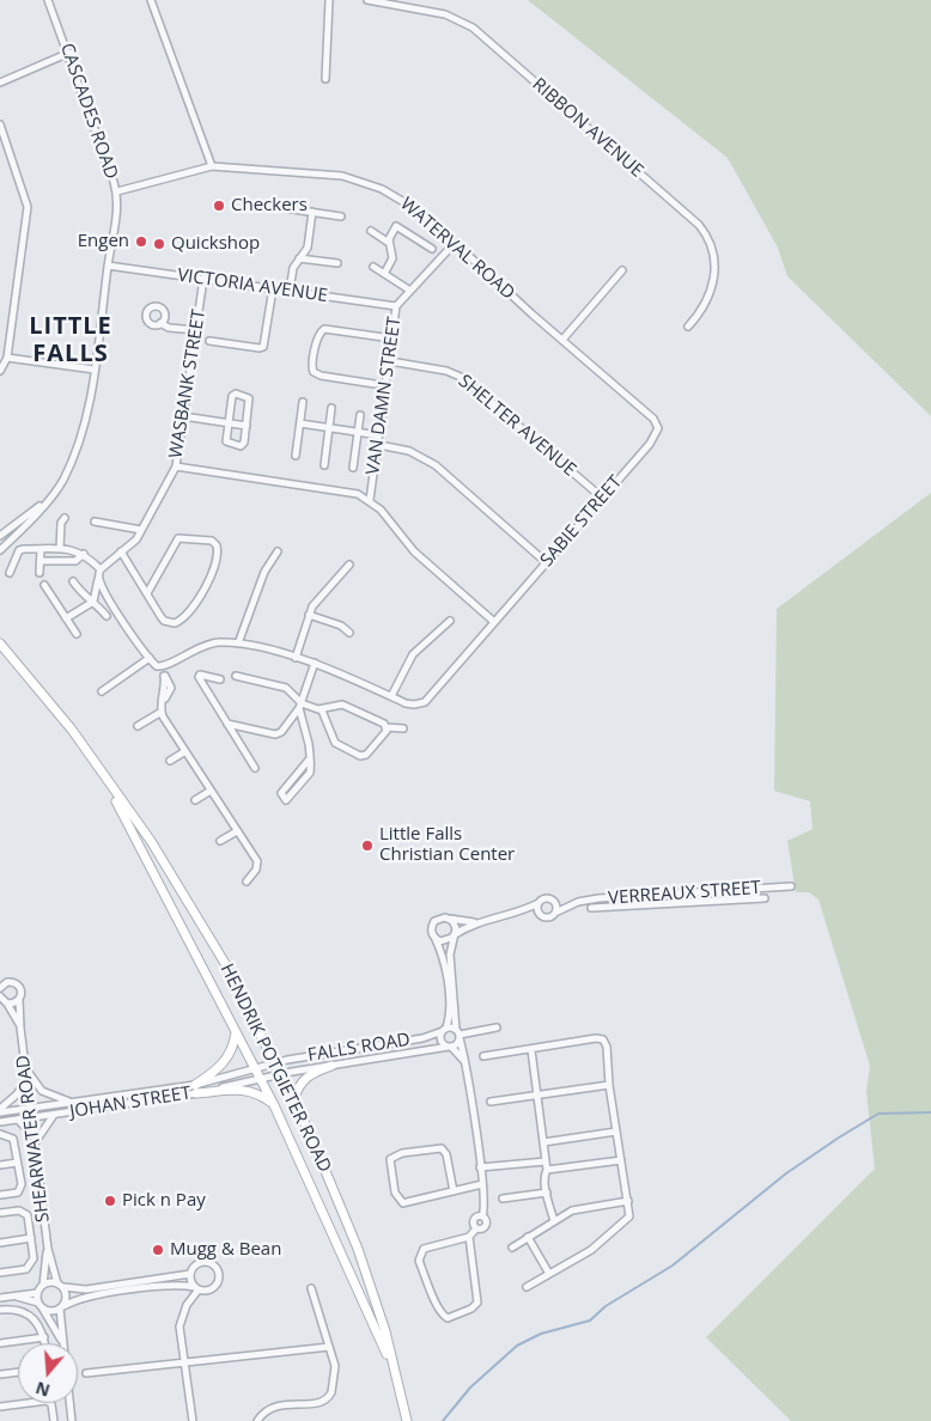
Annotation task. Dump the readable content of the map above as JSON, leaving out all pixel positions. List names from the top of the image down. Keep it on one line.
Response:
{"streets":{"main road":["HENDRIK POTGIETER ROAD"],"street":["CASCADES ROAD","RIBBON AVENUE","WATERVAL ROAD","VICTORIA AVENUE","WASBANK STREET","VAN DAMN STREET","SHELTER AVENUE","SABIE STREET","VERREAUX STREET","FALLS ROAD","JOHAN STREET","SHEARWATER ROAD"]},"crossings":[["CASCADES ROAD","WATERVAL ROAD"],["CASCADES ROAD","VICTORIA AVENUE"],["WATERVAL ROAD","VAN DAMN STREET"],["WATERVAL ROAD","SABIE STREET"],["VICTORIA AVENUE","WASBANK STREET"],["VICTORIA AVENUE","VAN DAMN STREET"],["VAN DAMN STREET","SHELTER AVENUE"],["SHELTER AVENUE","SABIE STREET"],["FALLS ROAD","HENDRIK POTGIETER ROAD"],["FALLS ROAD","JOHAN STREET"],["HENDRIK POTGIETER ROAD","JOHAN STREET"],["JOHAN STREET","SHEARWATER ROAD"]],"districts":["LITTLE FALLS"],"places":["Checkers","Engen","Quickshop","Little Falls Christian Center","Pick n Pay","Mugg & Bean"],"north":"bottom"}
